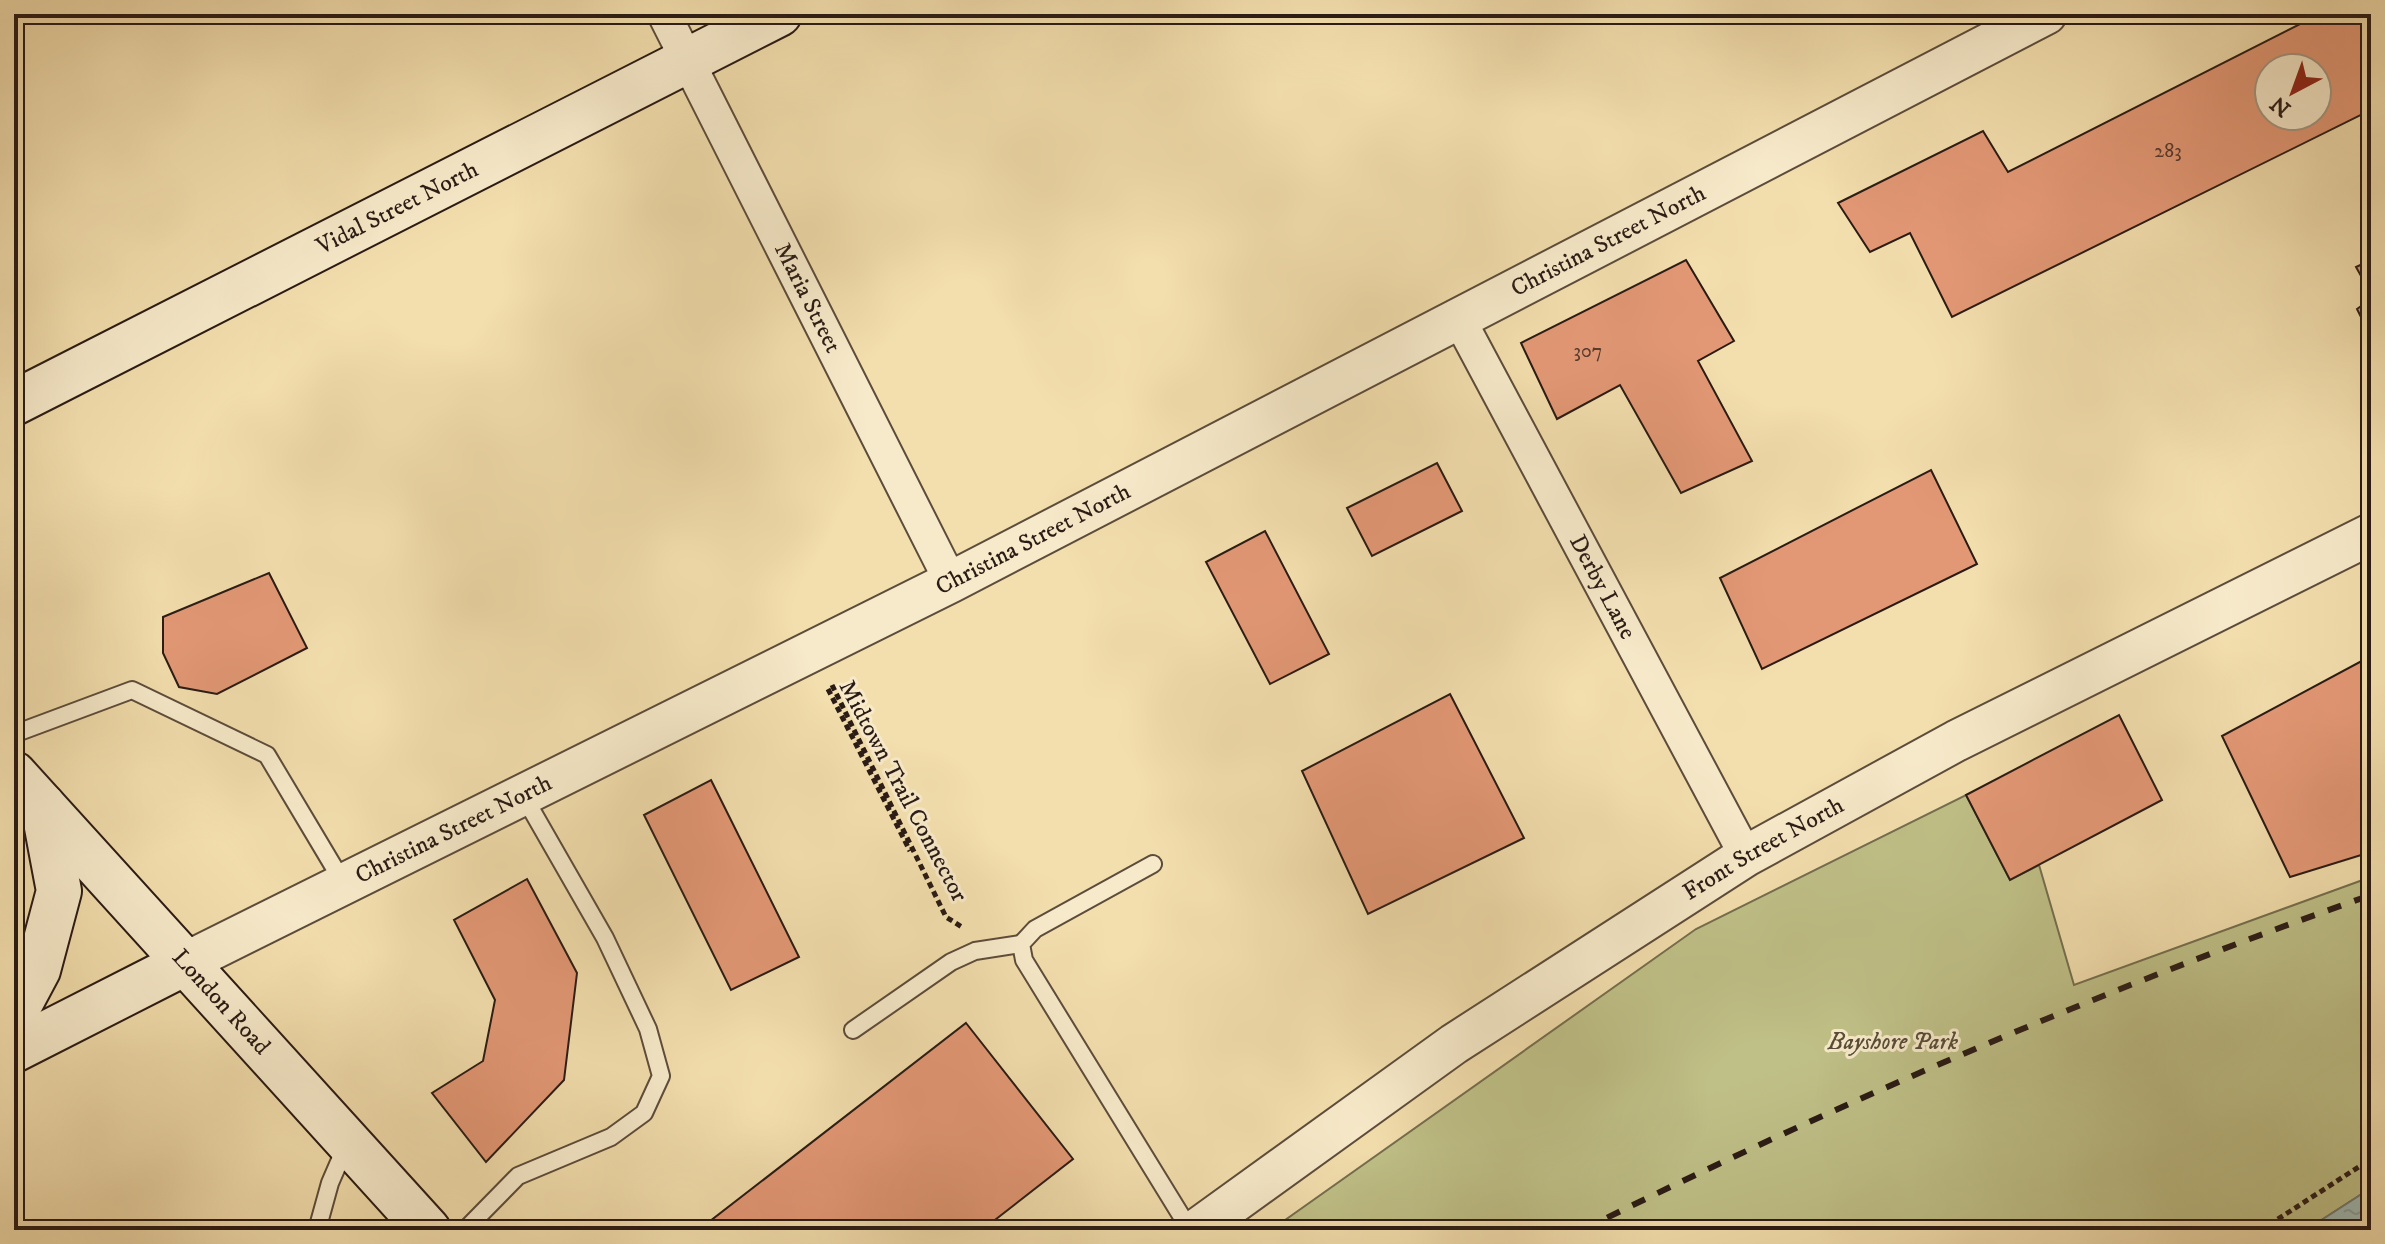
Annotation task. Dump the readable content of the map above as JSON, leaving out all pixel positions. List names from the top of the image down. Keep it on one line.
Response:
{"streets":{"main road":["Vidal Street North","Christina Street North","London Road"],"street":["Maria Street","Derby Lane","Front Street North"],"path":["Midtown Trail Connector"]},"crossings":[["Vidal Street North","Maria Street"],["Christina Street North","Maria Street"],["Christina Street North","Derby Lane"],["Christina Street North","Midtown Trail Connector"],["Christina Street North","London Road"],["Derby Lane","Front Street North"]],"parks":["Bayshore Park"],"house_numbers":["283","307"],"north":"bottom left"}
